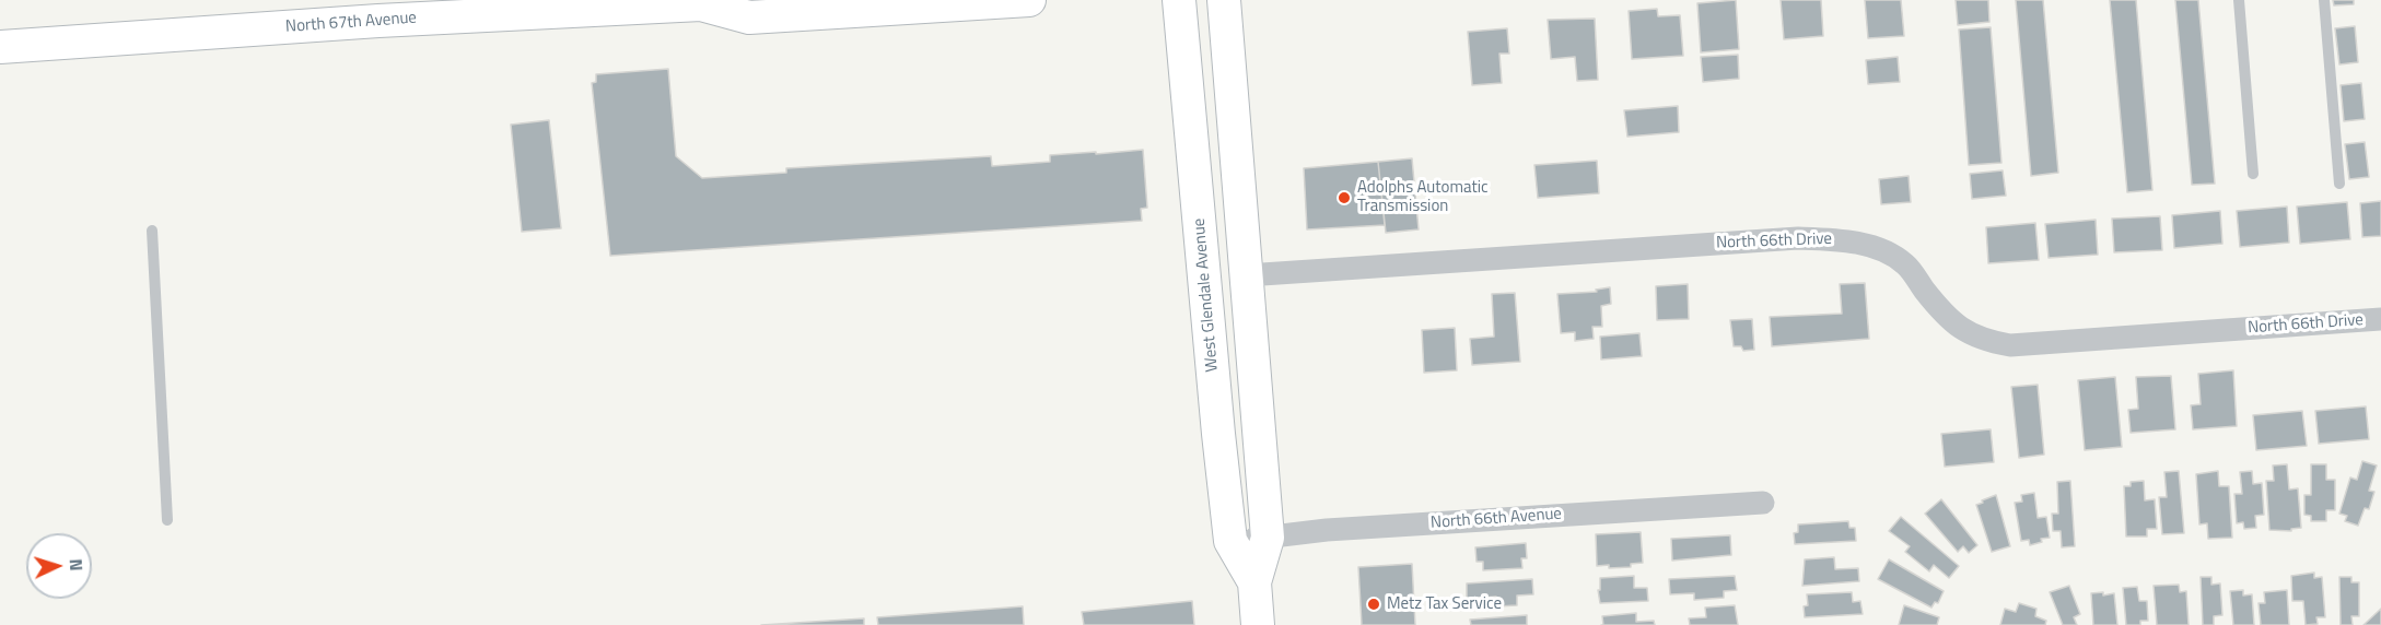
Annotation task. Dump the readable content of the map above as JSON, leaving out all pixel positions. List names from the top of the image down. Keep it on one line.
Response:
{"streets":{"main road":["North 67th Avenue","West Glendale Avenue"],"street":["North 66th Drive","North 66th Avenue"]},"crossings":[["North 66th Drive","West Glendale Avenue"],["West Glendale Avenue","North 66th Avenue"]],"places":["Adolphs Automatic Transmission","Metz Tax Service"],"north":"right"}
